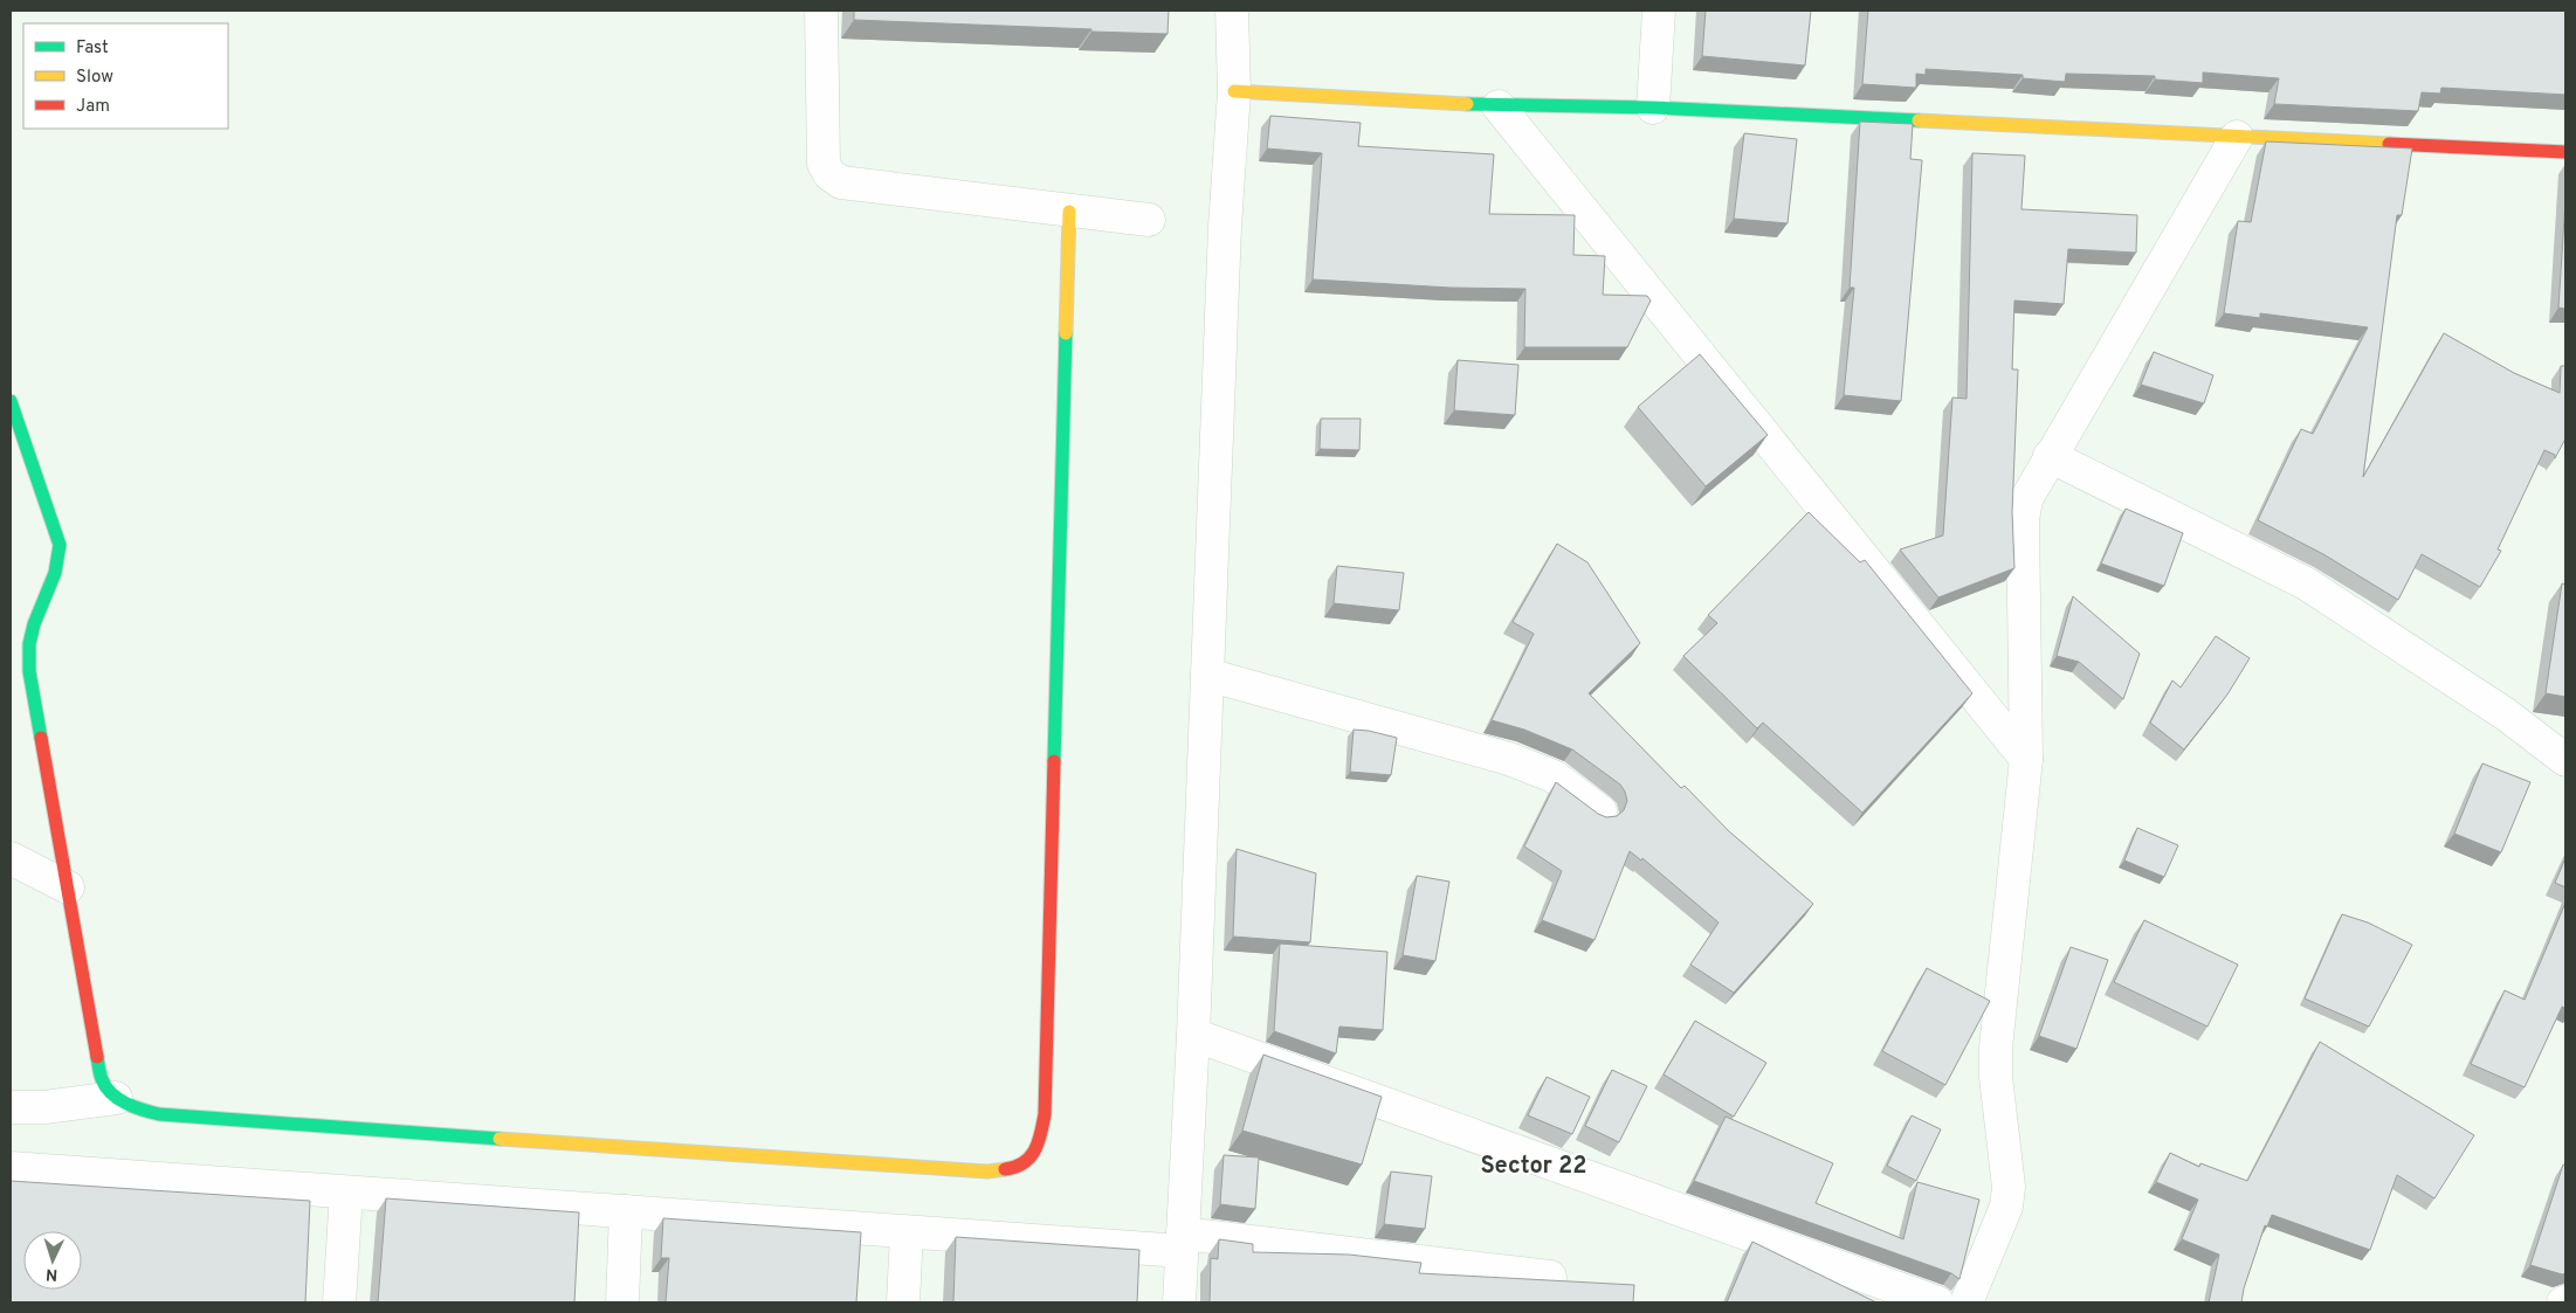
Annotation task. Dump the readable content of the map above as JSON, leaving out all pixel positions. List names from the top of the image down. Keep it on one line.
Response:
{"districts":["Sector 22"],"legend":["Fast","Slow","Jam"],"north":"bottom"}
